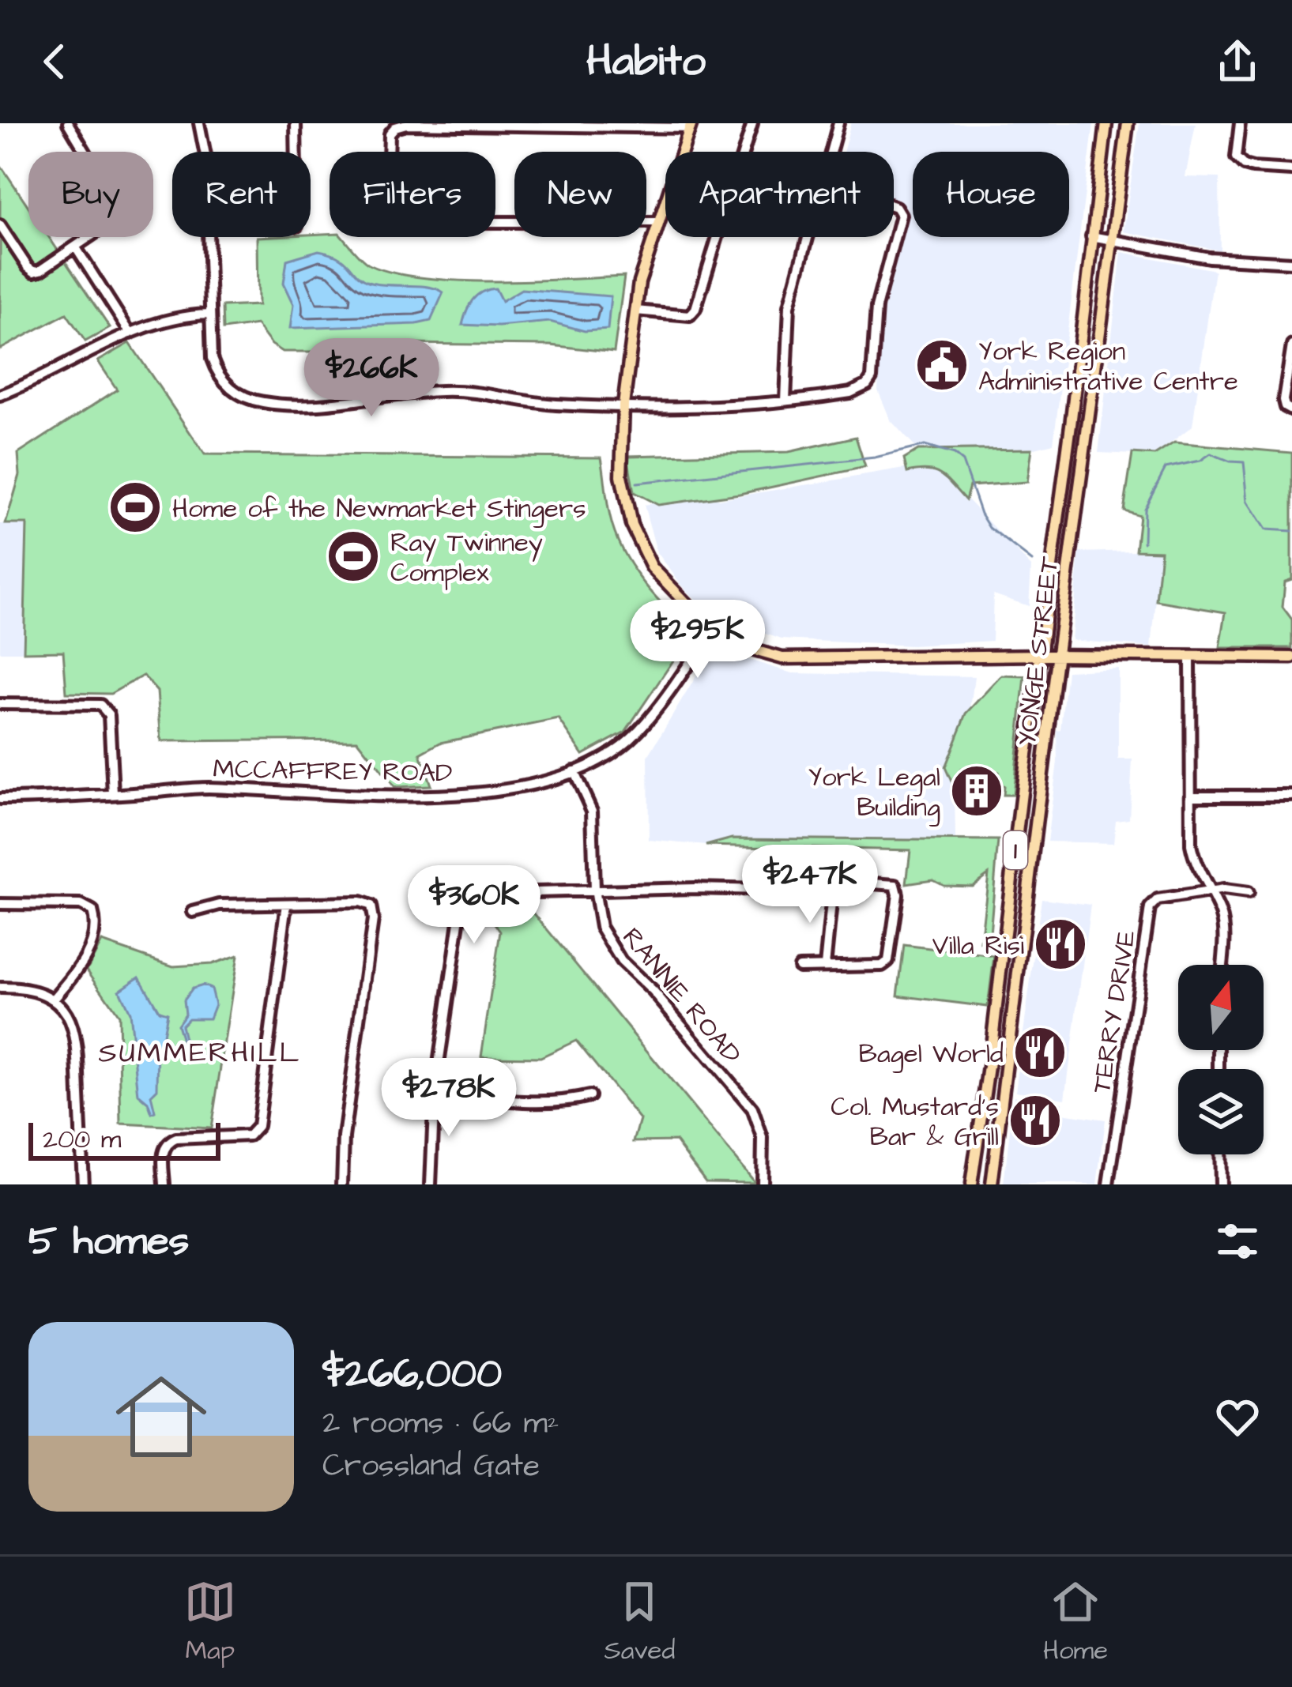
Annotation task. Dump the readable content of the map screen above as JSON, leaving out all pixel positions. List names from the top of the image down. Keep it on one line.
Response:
{"streets":{"main road":["YONGE STREET","1"],"street":["MCCAFFREY ROAD","RANNIE ROAD","TERRY DRIVE"]},"crossings":[["MCCAFFREY ROAD","RANNIE ROAD"]],"districts":["SUMMERHILL"],"places":{"public building":["York Region Administrative Centre"],"sports":["Home of the Newmarket Stingers","Ray Twinney Complex"],"building":["York Legal Building"],"restaurant":["Villa Risi","Bagel World","Col. Mustard's Bar & Grill"]},"scale_bar":"200 m","north":"top","page":{"header":"Habito","chip":["Buy","Rent","Filters","New","Apartment","House"],"price":["$266K","$295K","$247K","$360K","$278K"],"scale":"200 m","heading":"5 homes","list":[{"name":"$266,000","note":"2 rooms · 66 m² · Crossland Gate"}],"tabs":["Map","Saved","Home"]}}
